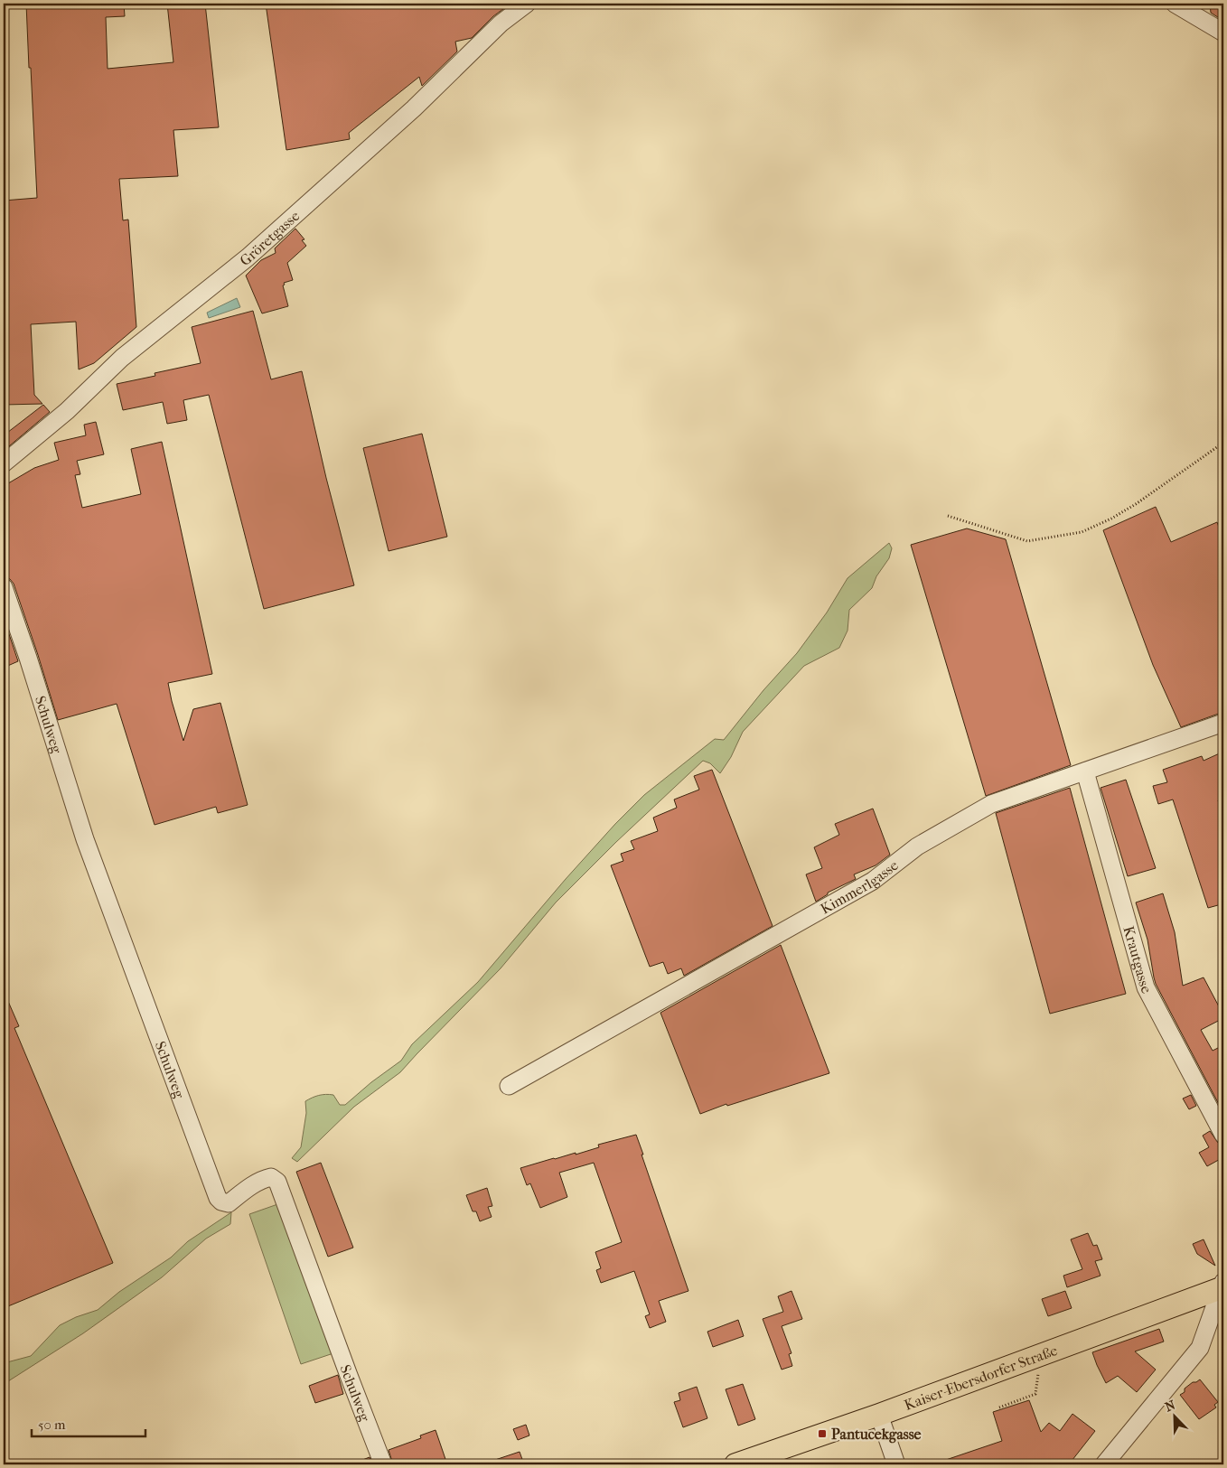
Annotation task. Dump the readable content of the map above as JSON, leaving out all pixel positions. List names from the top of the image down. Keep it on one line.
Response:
{"streets":{"main road":["Kaiser-Ebersdorfer Straße"],"street":["Gröretgasse","Schulweg","Kimmerlgasse","Krautgasse"]},"crossings":[["Kimmerlgasse","Krautgasse"]],"places":{"transit":["Pantucekgasse"]},"scale_bar":"50 m","north":"top left"}
